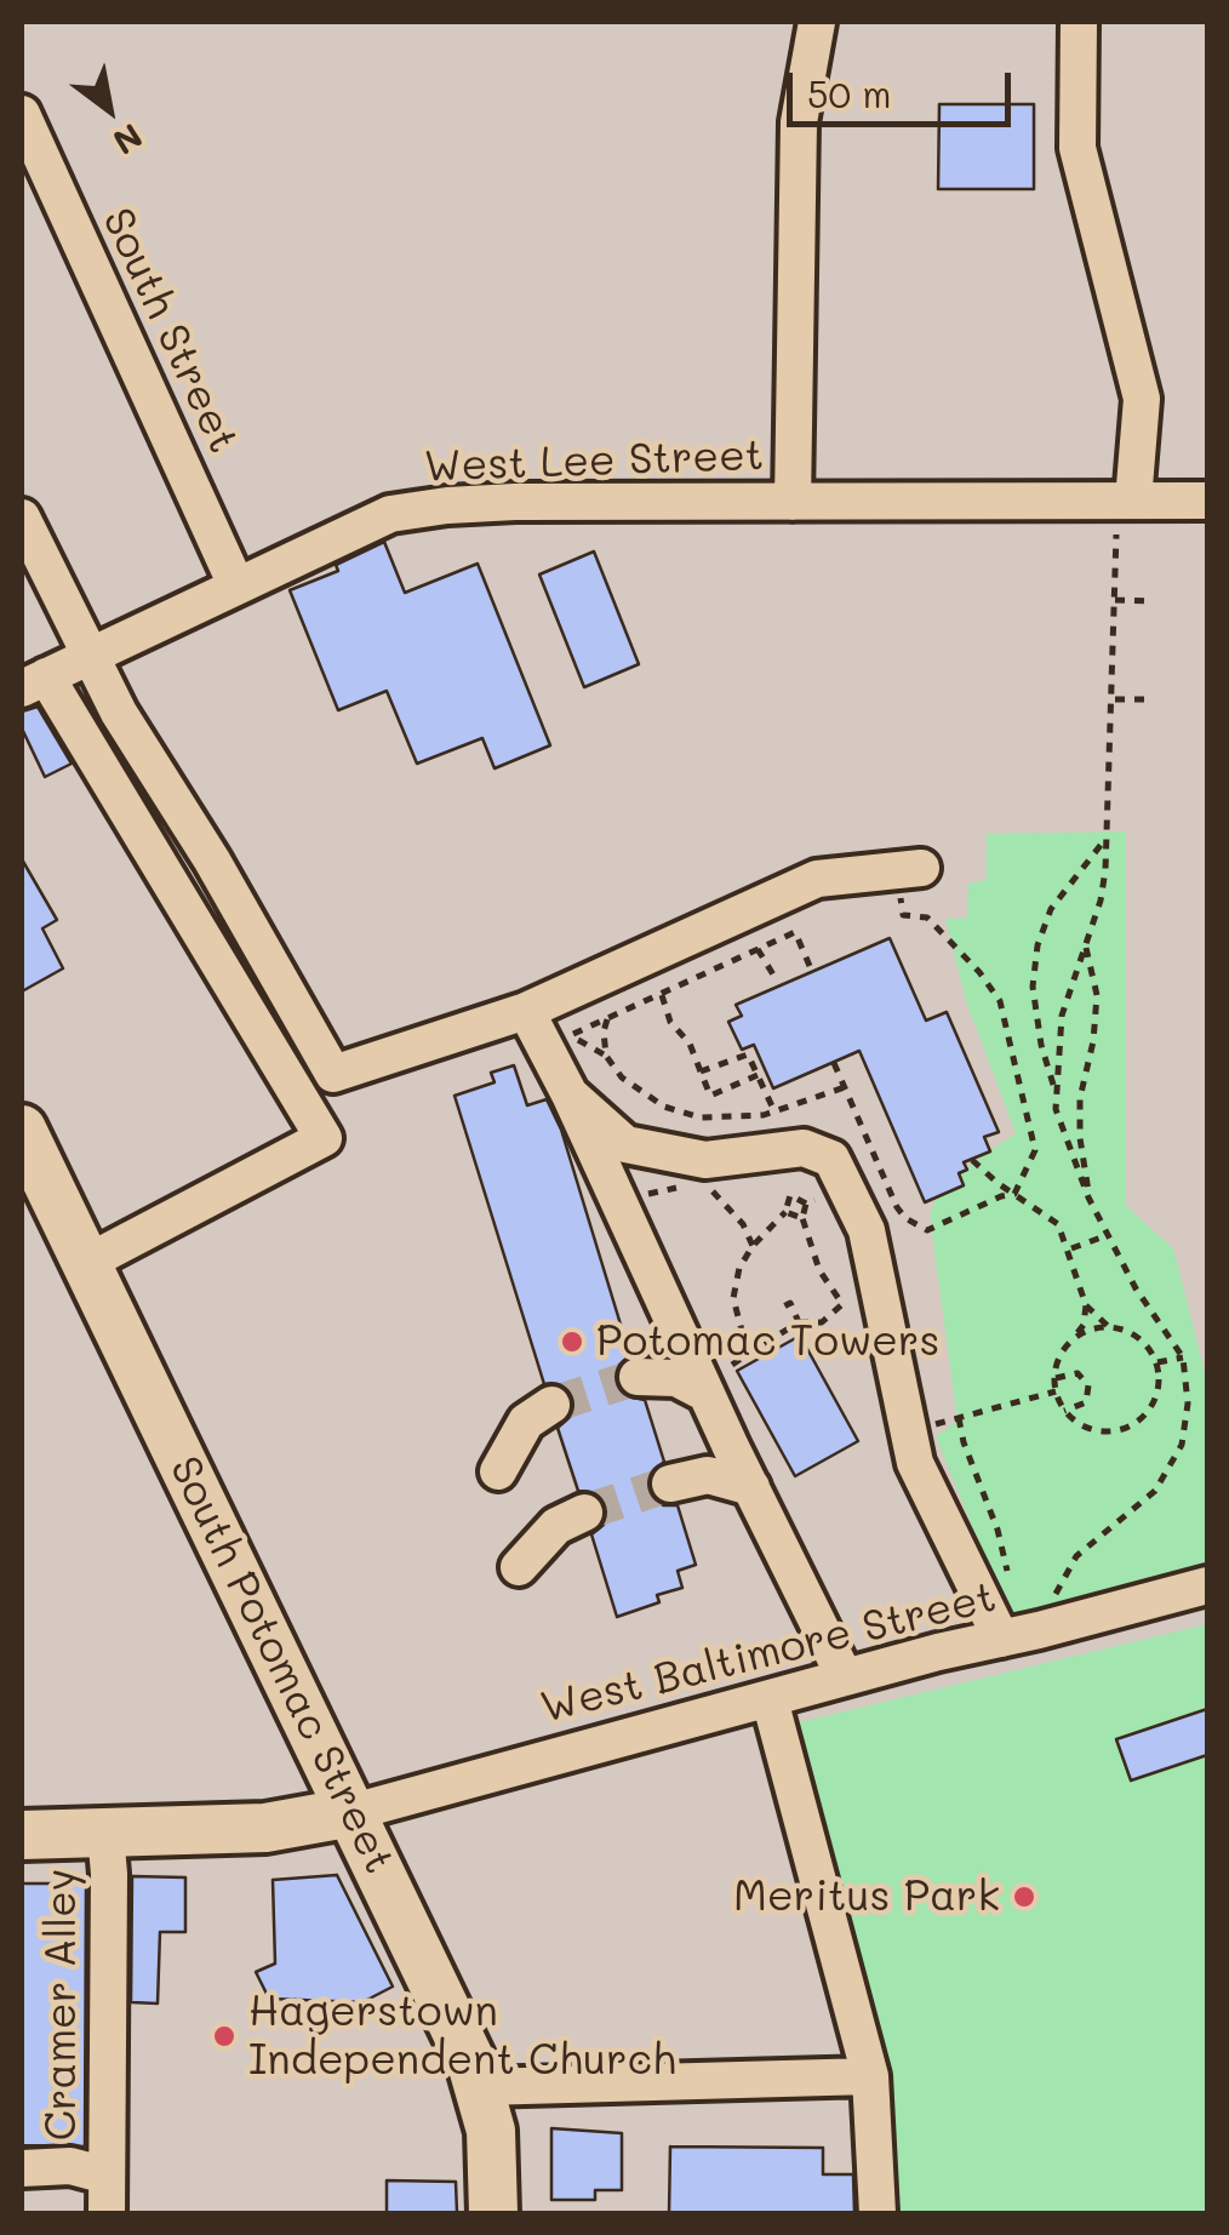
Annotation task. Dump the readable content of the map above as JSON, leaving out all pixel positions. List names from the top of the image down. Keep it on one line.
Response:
{"streets":{"main road":["South Potomac Street"],"street":["South Street","West Lee Street","West Baltimore Street","Cramer Alley"]},"crossings":[["South Street","West Lee Street"],["West Baltimore Street","South Potomac Street"]],"places":["Potomac Towers","Meritus Park","Hagerstown Independent Church"],"scale_bar":"50 m","north":"bottom right"}
